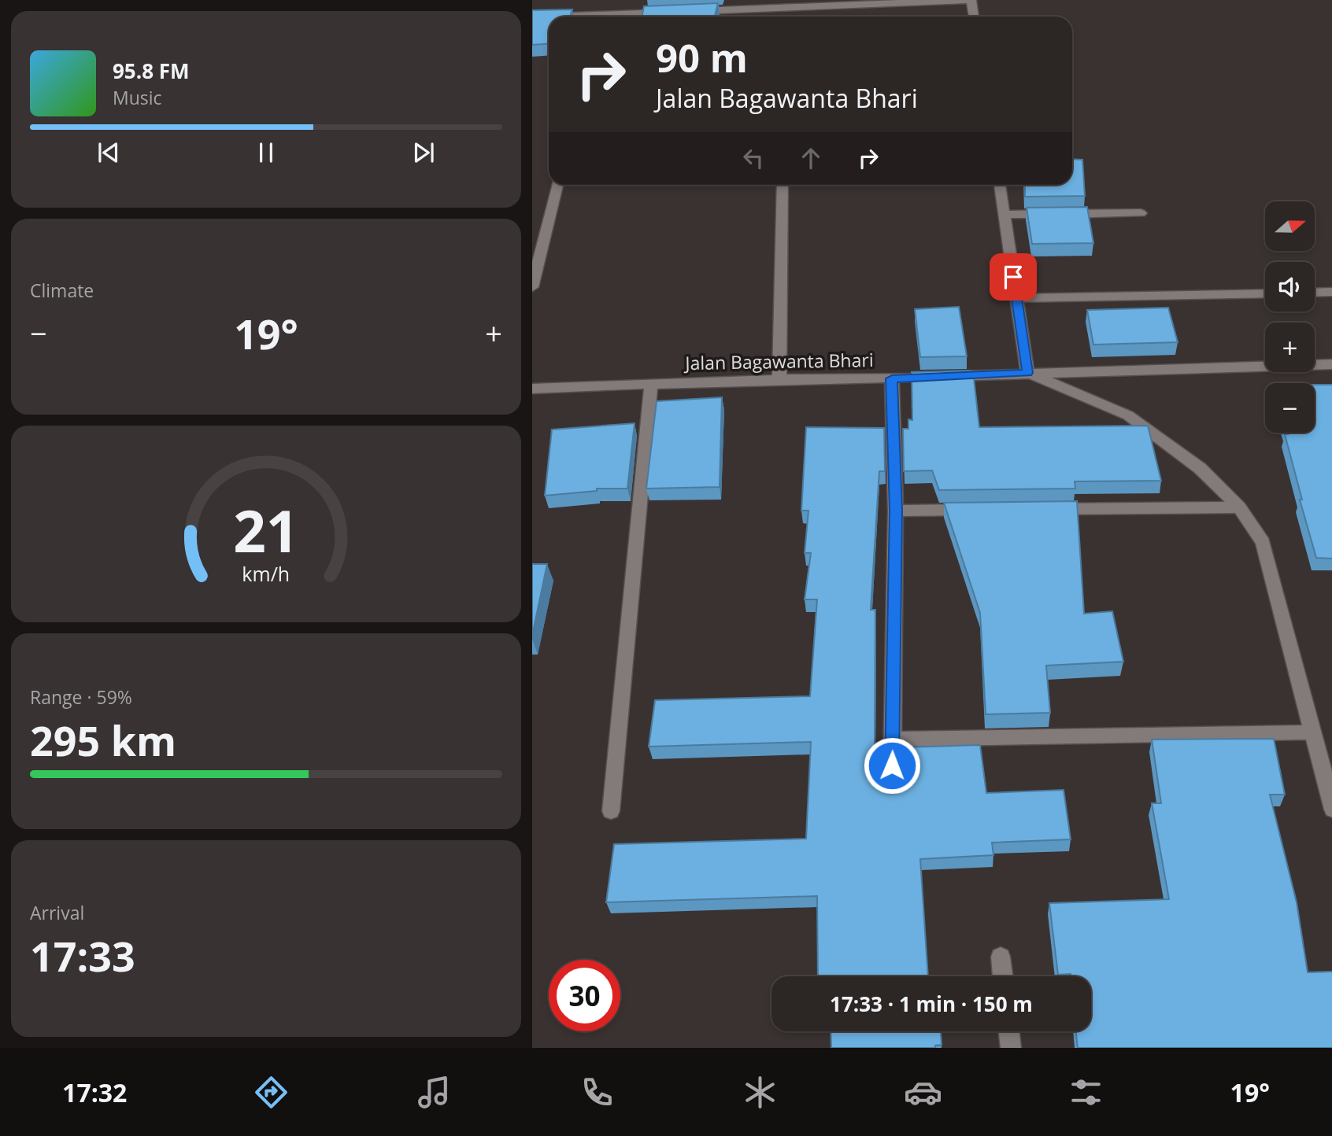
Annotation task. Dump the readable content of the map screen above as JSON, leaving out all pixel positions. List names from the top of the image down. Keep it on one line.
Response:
{"streets":{"street":["Jalan Bagawanta Bhari"]},"north":"right","page":{"turn":["90 m","Jalan Bagawanta Bhari"],"song":["95.8 FM","Music"],"map_buttons":["+","−"],"tile":["Climate",["Range · 59%","295 km"],["Arrival","17:33"]],"heat":["−","19°","+"],"limit":"30","trip":"17:33 · 1 min · 150 m","tabs":["17:32","19°"],"gauge":["21","km/h"]}}
